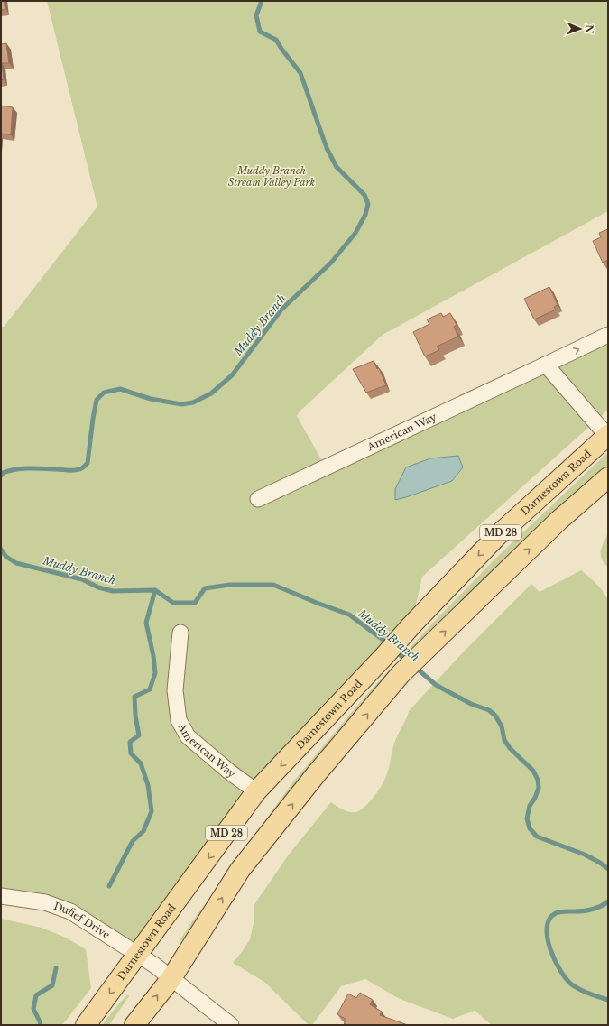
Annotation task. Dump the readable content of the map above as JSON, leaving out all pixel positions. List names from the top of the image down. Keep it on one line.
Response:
{"streets":{"main road":["Darnestown Road","MD 28"],"street":["American Way","Dufief Drive"]},"crossings":[["American Way","Darnestown Road"],["Darnestown Road","Dufief Drive"],["MD 28","Dufief Drive"]],"water":["Muddy Branch"],"parks":["Muddy Branch Stream Valley Park"],"north":"right"}
